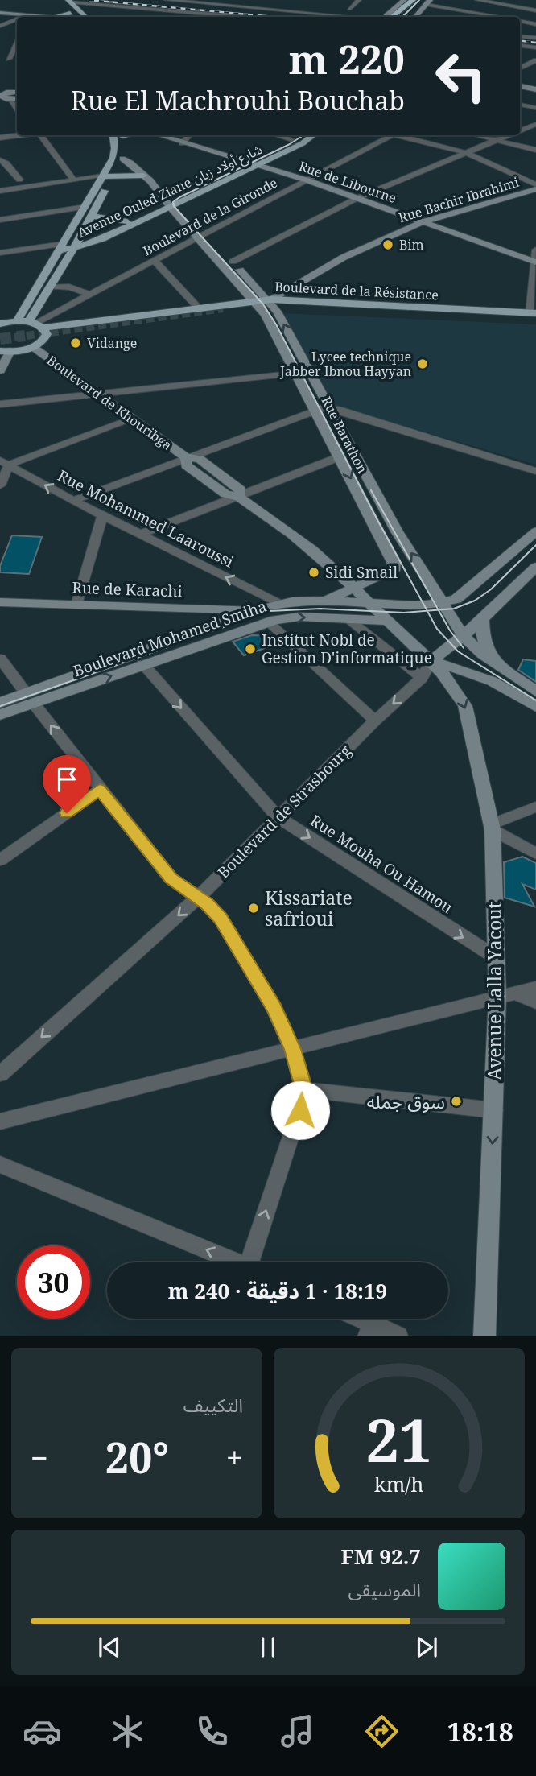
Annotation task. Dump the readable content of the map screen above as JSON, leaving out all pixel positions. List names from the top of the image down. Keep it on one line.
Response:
{"streets":{"main road":["Avenue Ouled Ziane شارع أولاد زيان","Boulevard de la Résistance"],"street":["Rue de Libourne","Rue Bachir Ibrahimi","Boulevard de la Gironde","Boulevard de Khouribga","Rue Barathon","Rue Mohammed Laaroussi","Rue de Karachi","Boulevard Mohamed Smiha","Boulevard de Strasbourg","Rue Mouha Ou Hamou","Avenue Lalla Yacout"]},"crossings":[["Rue de Libourne","Avenue Ouled Ziane شارع أولاد زيان"],["Rue de Libourne","Rue Bachir Ibrahimi"],["Rue de Libourne","Boulevard de la Gironde"],["Avenue Ouled Ziane شارع أولاد زيان","Rue Barathon"],["Rue Bachir Ibrahimi","Boulevard de la Résistance"],["Rue Bachir Ibrahimi","Rue Barathon"],["Boulevard de la Gironde","Boulevard de la Résistance"],["Boulevard de la Gironde","Rue Barathon"],["Boulevard de la Résistance","Rue Barathon"],["Boulevard de Khouribga","Rue Barathon"],["Boulevard de Khouribga","Boulevard Mohamed Smiha"],["Boulevard de Khouribga","Boulevard de Strasbourg"],["Boulevard de Khouribga","Avenue Lalla Yacout"],["Rue Barathon","Boulevard Mohamed Smiha"],["Rue Mohammed Laaroussi","Boulevard Mohamed Smiha"],["Rue de Karachi","Boulevard Mohamed Smiha"],["Boulevard Mohamed Smiha","Rue Mouha Ou Hamou"],["Boulevard de Strasbourg","Rue Mouha Ou Hamou"],["Boulevard de Strasbourg","Avenue Lalla Yacout"],["Rue Mouha Ou Hamou","Avenue Lalla Yacout"]],"one_way":["Rue Mohammed Laaroussi","Boulevard de Strasbourg","Rue Mouha Ou Hamou","Avenue Lalla Yacout"],"places":["Bim","Vidange","Lycee technique Jabber Ibnou Hayyan","Sidi Smail","Institut Nobl de Gestion D'informatique","Kissariate safrioui","سوق جمله"],"page":{"turn":["220 m","Rue El Machrouhi Bouchab"],"limit":"30","trip":"18:19 · 1 دقيقة · 240 m","tile":"التكييف","heat":["−","20°","+"],"song":["92.7 FM","الموسيقى"],"tabs":"18:18","gauge":["21","km/h"]}}
